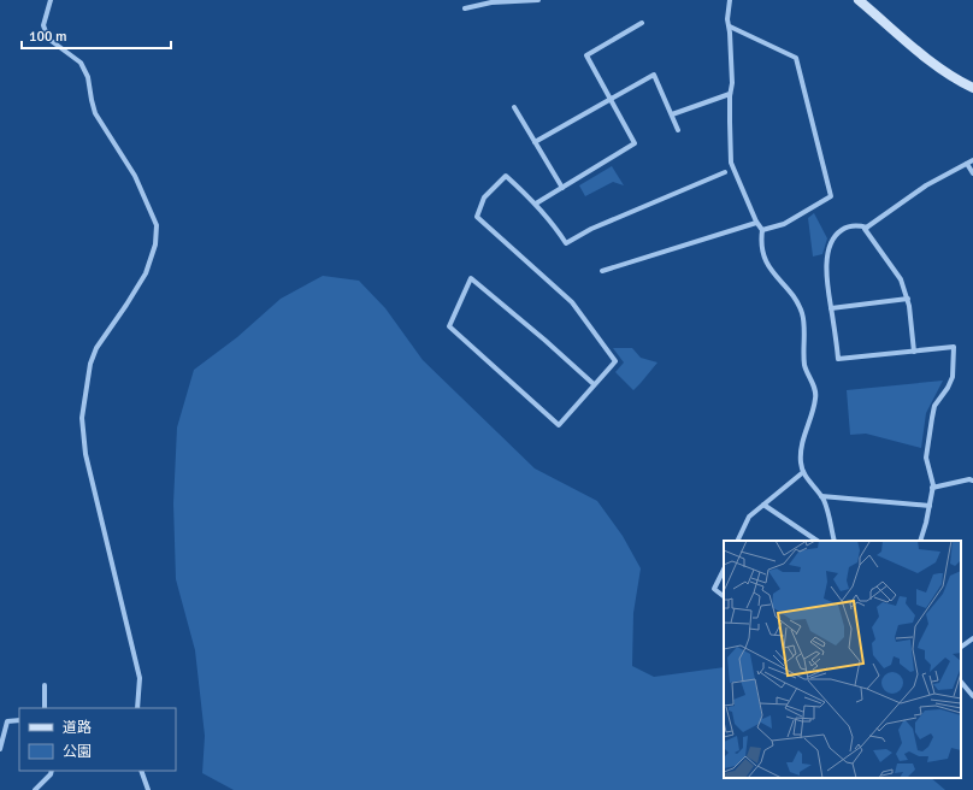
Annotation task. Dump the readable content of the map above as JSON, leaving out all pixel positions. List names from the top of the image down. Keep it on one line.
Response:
{"legend":["道路","公園"],"scale_bar":"100 m"}
